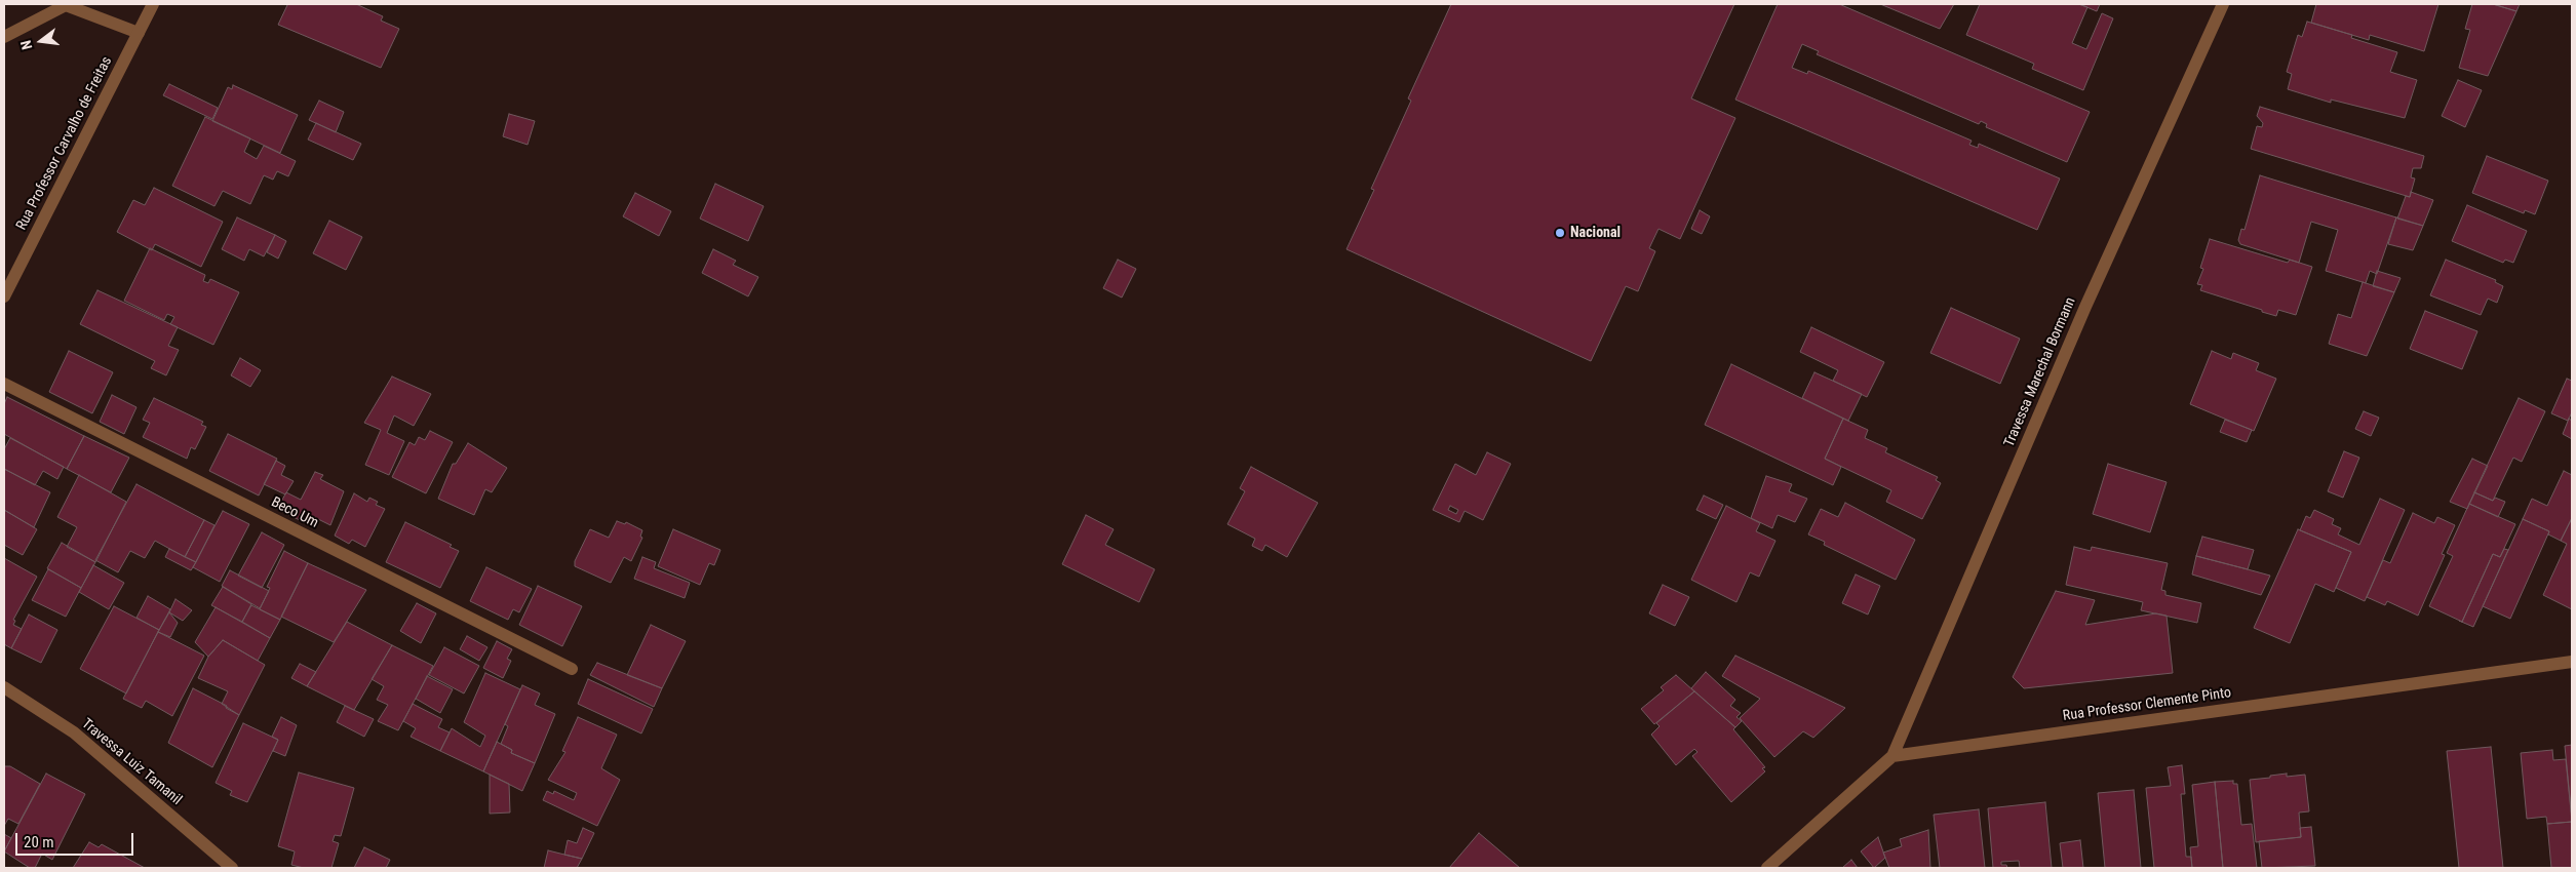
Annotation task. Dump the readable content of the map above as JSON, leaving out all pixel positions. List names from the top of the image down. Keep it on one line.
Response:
{"streets":{"street":["Rua Professor Carvalho de Freitas","Travessa Marechal Bormann","Beco Um","Rua Professor Clemente Pinto","Travessa Luiz Tamanil"]},"crossings":[["Travessa Marechal Bormann","Rua Professor Clemente Pinto"]],"places":["Nacional"],"scale_bar":"20 m","north":"left"}
